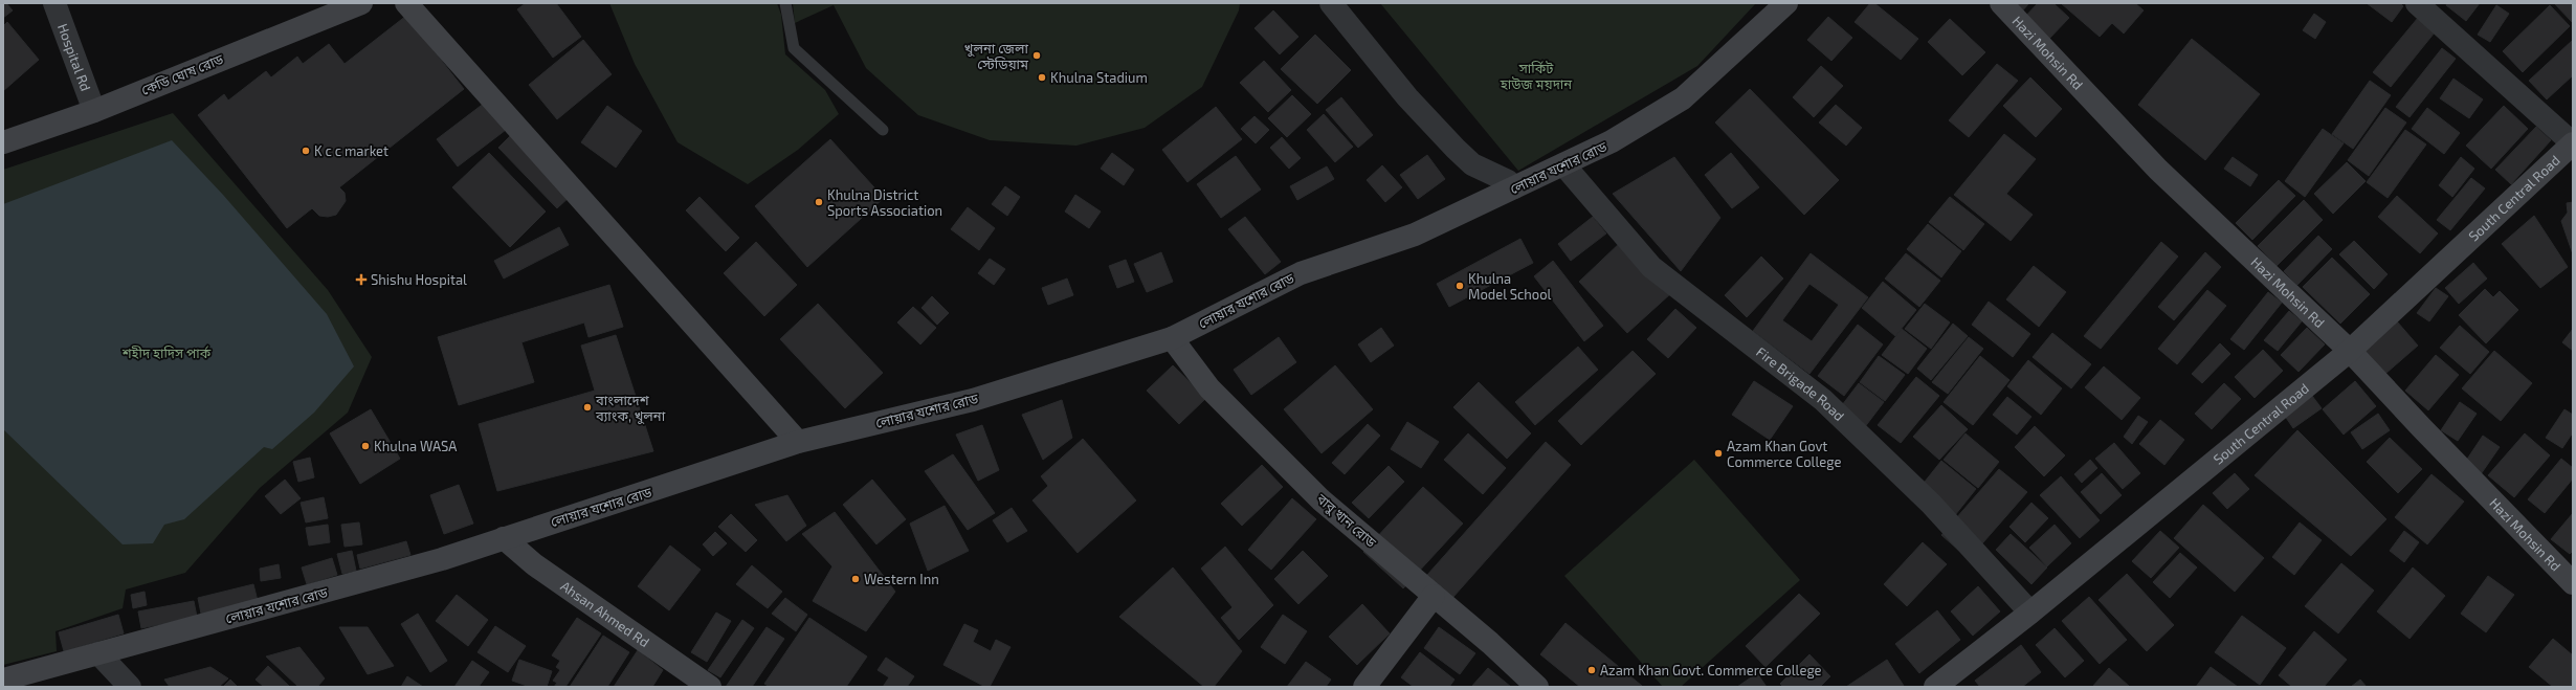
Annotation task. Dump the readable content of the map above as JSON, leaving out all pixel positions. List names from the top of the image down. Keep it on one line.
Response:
{"streets":{"street":["Hazi Mohsin Rd","Hospital Rd","কেডি ঘোষ রোড","লোয়ার যশোর রোড","South Central Road","Fire Brigade Road","বাবু খান রোড","Ahsan Ahmed Rd"]},"crossings":[["Hazi Mohsin Rd","South Central Road"],["Hospital Rd","কেডি ঘোষ রোড"],["লোয়ার যশোর রোড","Fire Brigade Road"],["লোয়ার যশোর রোড","বাবু খান রোড"],["লোয়ার যশোর রোড","Ahsan Ahmed Rd"],["South Central Road","Fire Brigade Road"]],"parks":["সার্কিট হাউজ ময়দান","শহীদ হাদিস পার্ক"],"places":{"other":["খুলনা জেলা স্টেডিয়াম","Khulna Stadium","K c c market","Khulna District Sports Association","Khulna Model School","বাংলাদেশ ব্যাংক, খুলনা","Khulna WASA","Azam Khan Govt Commerce College","Western Inn","Azam Khan Govt. Commerce College"],"health":["Shishu Hospital"]}}
